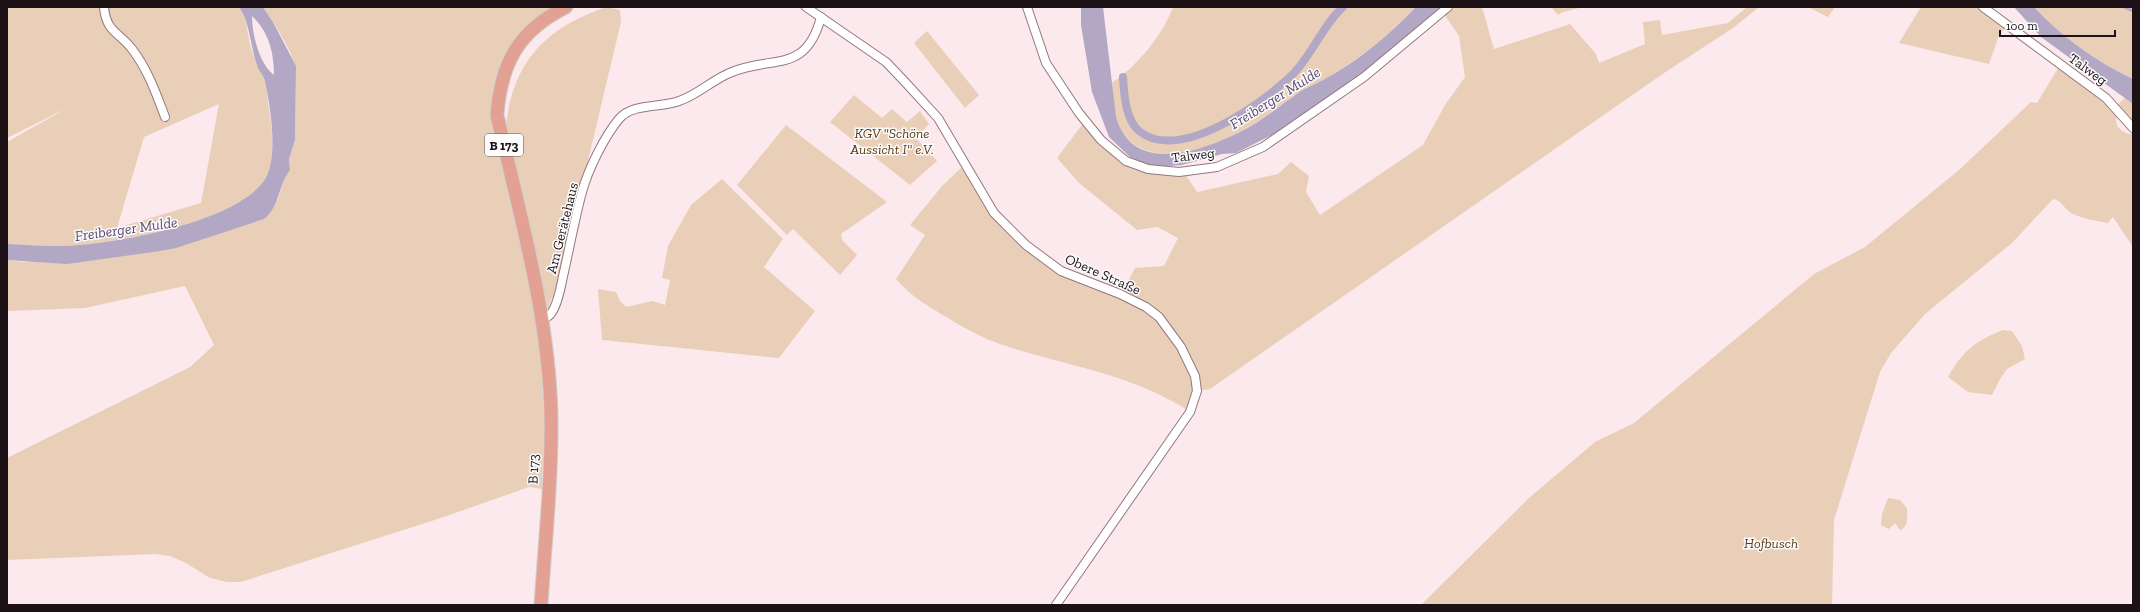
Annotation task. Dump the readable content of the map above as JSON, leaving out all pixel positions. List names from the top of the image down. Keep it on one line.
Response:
{"streets":{"main road":["B 173"],"street":["Talweg","Am Gerätehaus","Obere Straße"]},"crossings":[["B 173","Am Gerätehaus"],["Am Gerätehaus","Obere Straße"]],"water":["Freiberger Mulde"],"parks":["KGV \"Schöne Aussicht I\" e.V.","Hofbusch"],"scale_bar":"100 m"}
